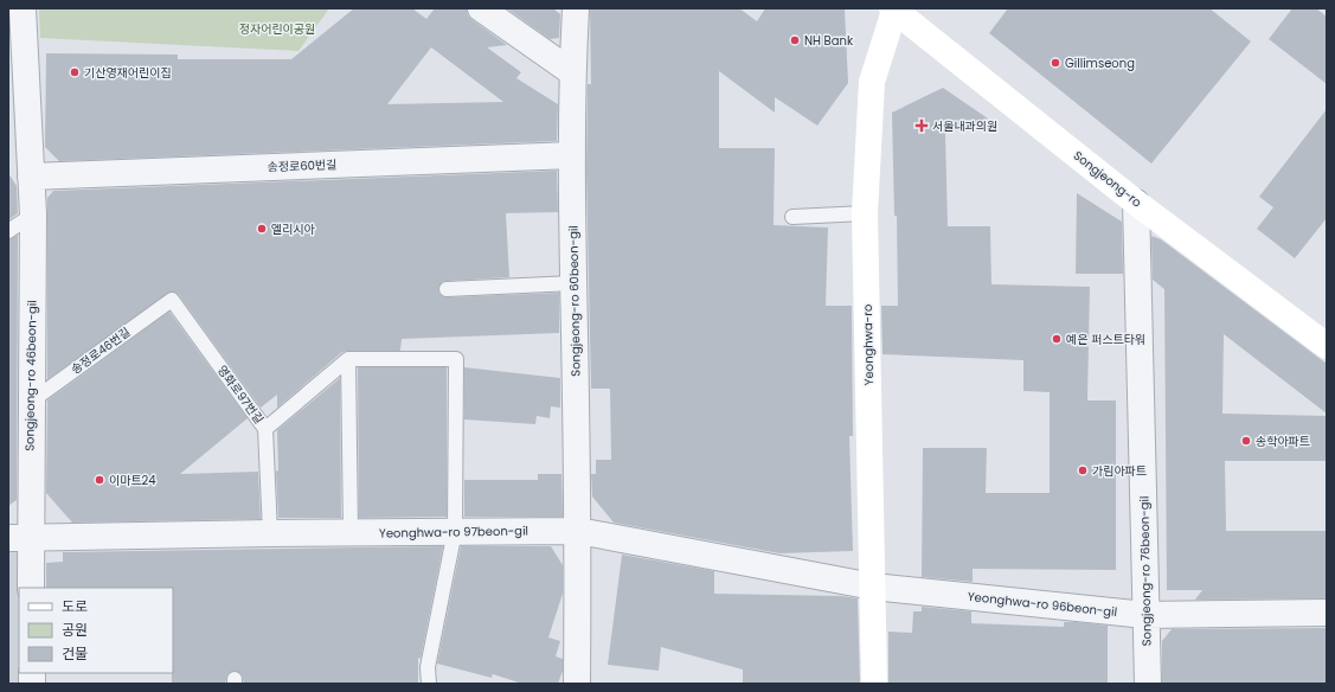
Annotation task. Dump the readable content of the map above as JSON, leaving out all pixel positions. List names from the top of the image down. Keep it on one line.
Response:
{"streets":{"street":["송정로60번길","Songjeong-ro","Songjeong-ro 60beon-gil","Yeonghwa-ro","Songjeong-ro 46beon-gil","Yeonghwa-ro 97beon-gil","Songjeong-ro 76beon-gil","Yeonghwa-ro 96beon-gil"],"lane":["송정로46번길","영화로97번길"]},"crossings":[["송정로60번길","Songjeong-ro 60beon-gil"],["송정로60번길","Songjeong-ro 46beon-gil"],["Songjeong-ro","Yeonghwa-ro"],["Songjeong-ro","Songjeong-ro 76beon-gil"],["Songjeong-ro 60beon-gil","Yeonghwa-ro 97beon-gil"],["Yeonghwa-ro","Yeonghwa-ro 97beon-gil"],["Yeonghwa-ro","Yeonghwa-ro 96beon-gil"],["송정로46번길","Songjeong-ro 46beon-gil"],["송정로46번길","영화로97번길"],["Songjeong-ro 46beon-gil","Yeonghwa-ro 97beon-gil"],["영화로97번길","Yeonghwa-ro 97beon-gil"],["Yeonghwa-ro 97beon-gil","Yeonghwa-ro 96beon-gil"],["Songjeong-ro 76beon-gil","Yeonghwa-ro 96beon-gil"]],"parks":["정자어린이공원"],"places":{"other":["NH Bank","Gillimseong","기산영재어린이집","엘리시아","예은 퍼스트타워","송학아파트","가림아파트","이마트24"],"health":["서울내과의원"]},"legend":["도로","공원","건물"]}
